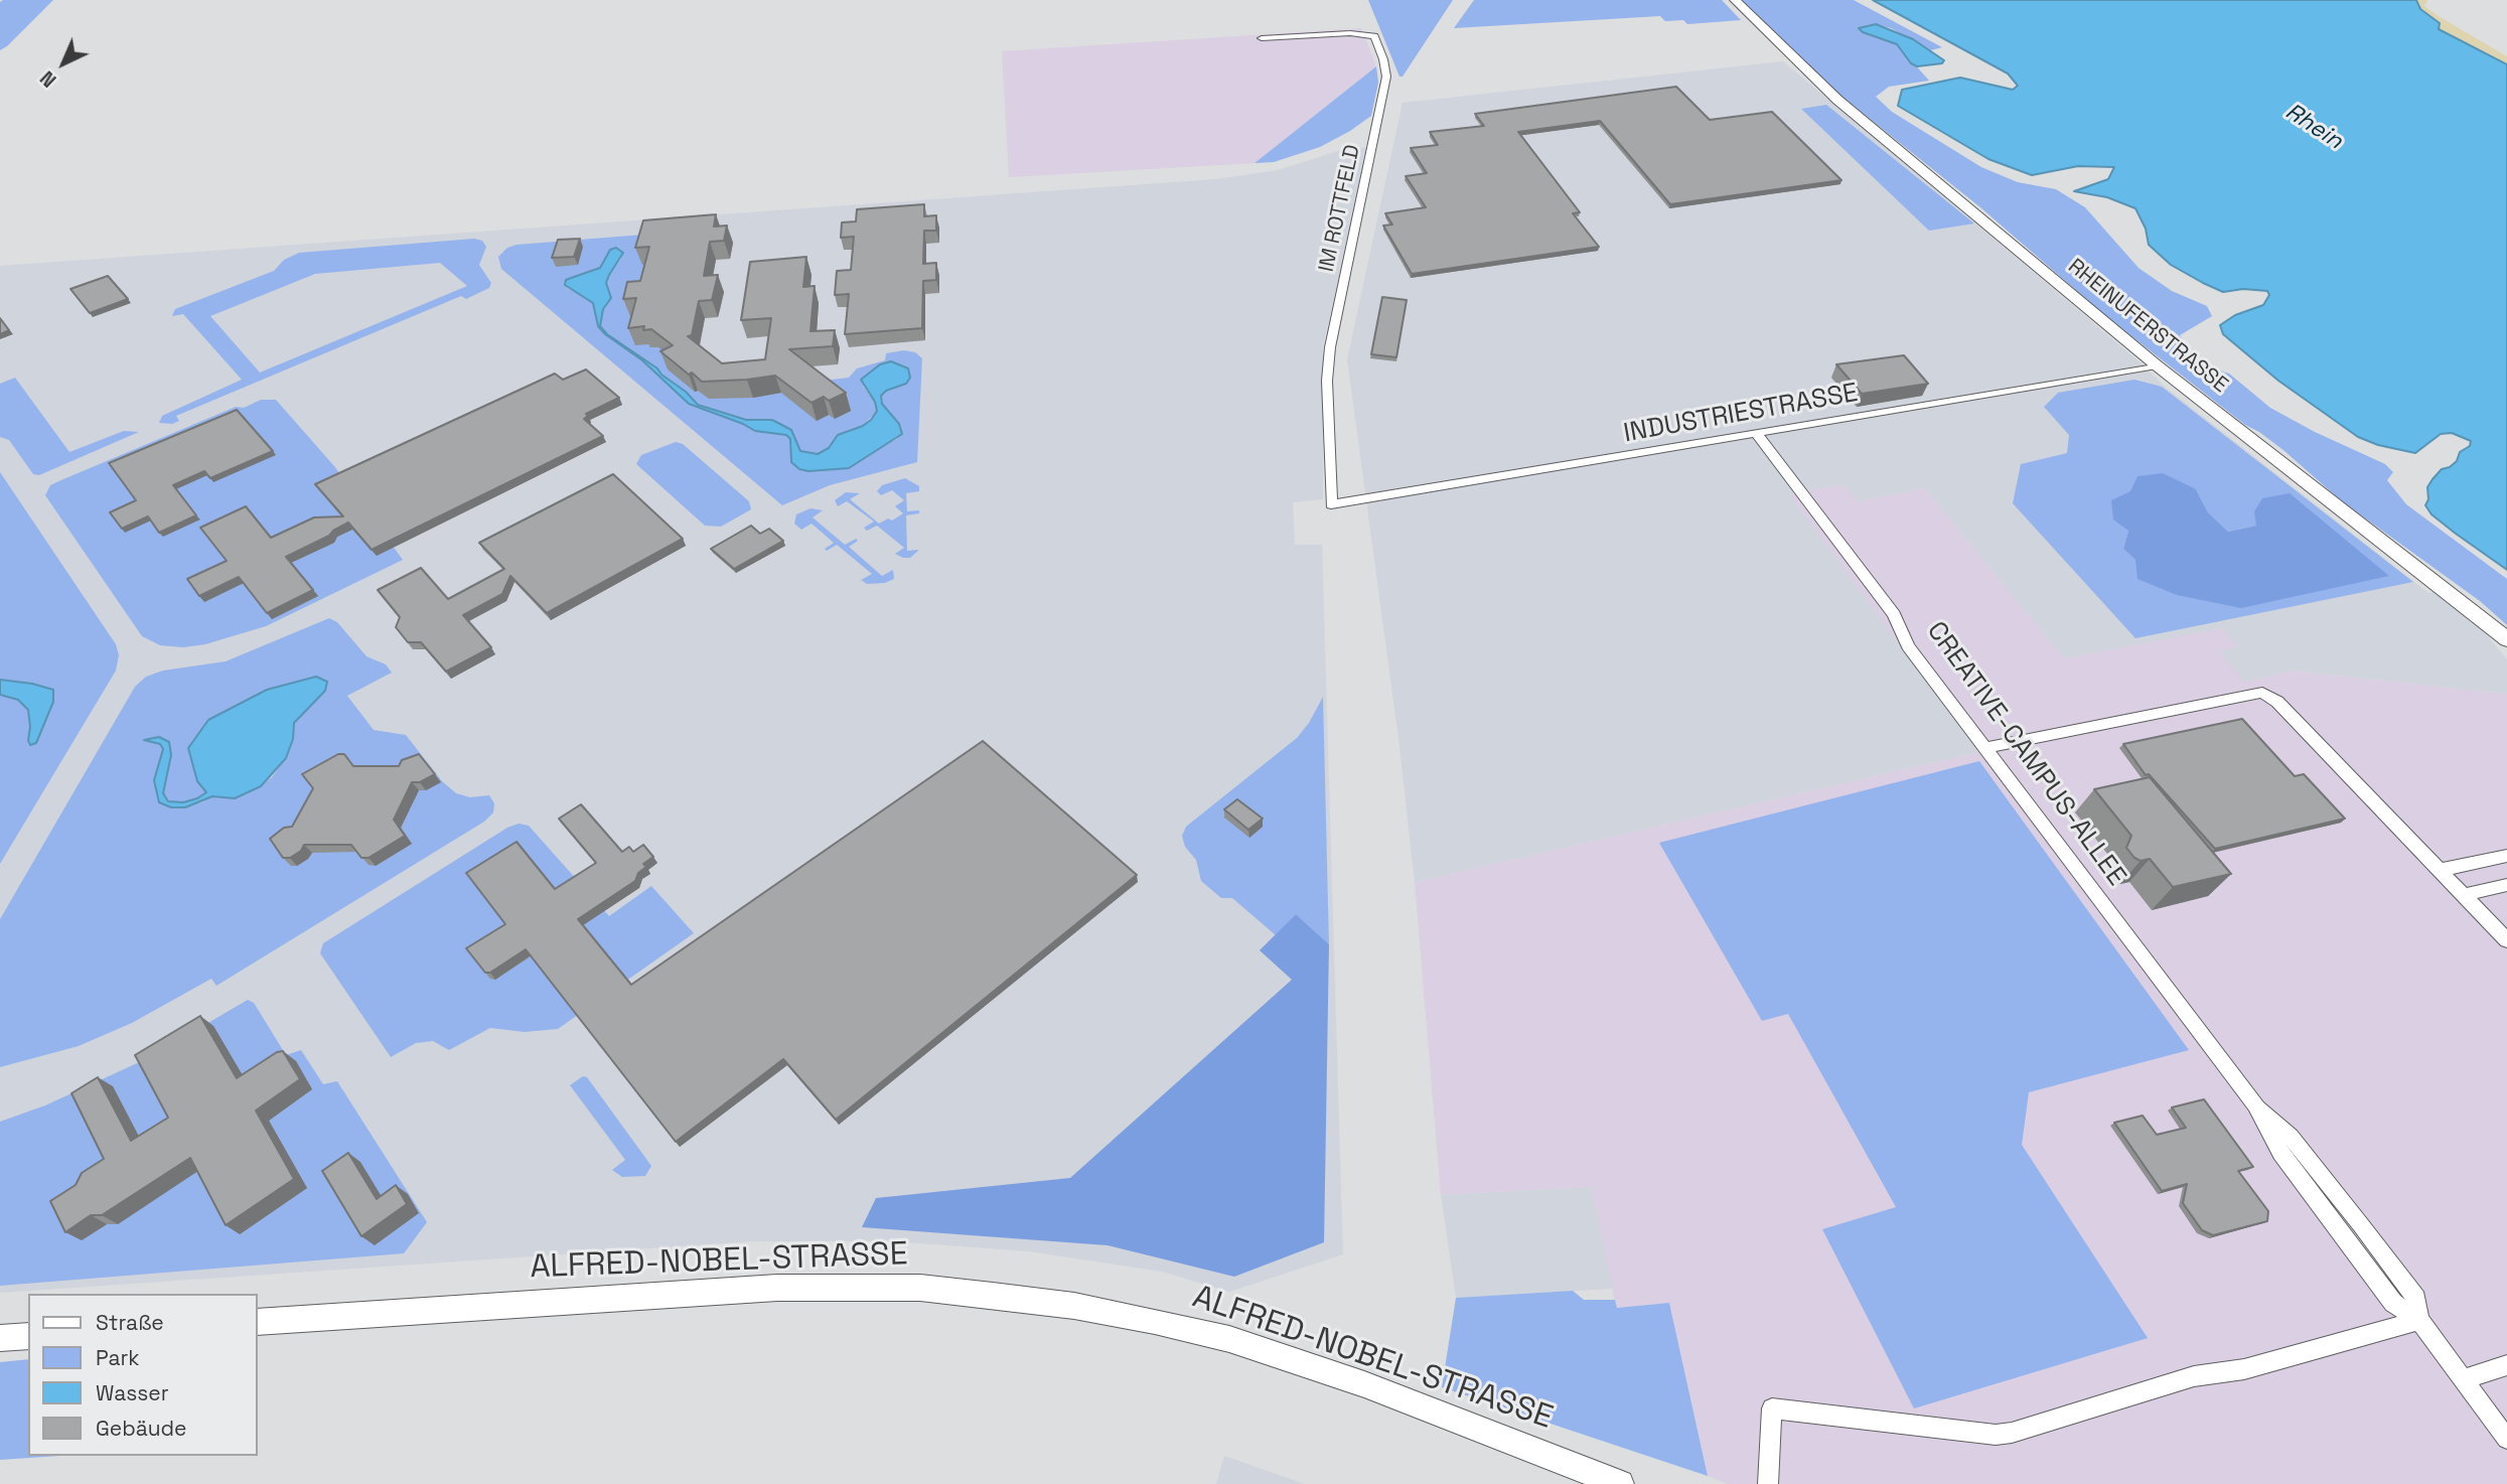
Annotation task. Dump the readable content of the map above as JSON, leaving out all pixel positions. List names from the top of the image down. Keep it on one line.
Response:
{"streets":{"street":["IM ROTTFELD","RHEINUFERSTRASSE","INDUSTRIESTRASSE","CREATIVE-CAMPUS-ALLEE","ALFRED-NOBEL-STRASSE"]},"crossings":[["IM ROTTFELD","INDUSTRIESTRASSE"],["RHEINUFERSTRASSE","INDUSTRIESTRASSE"],["INDUSTRIESTRASSE","CREATIVE-CAMPUS-ALLEE"]],"water":["Rhein"],"legend":["Straße","Park","Wasser","Gebäude"],"north":"bottom left"}
